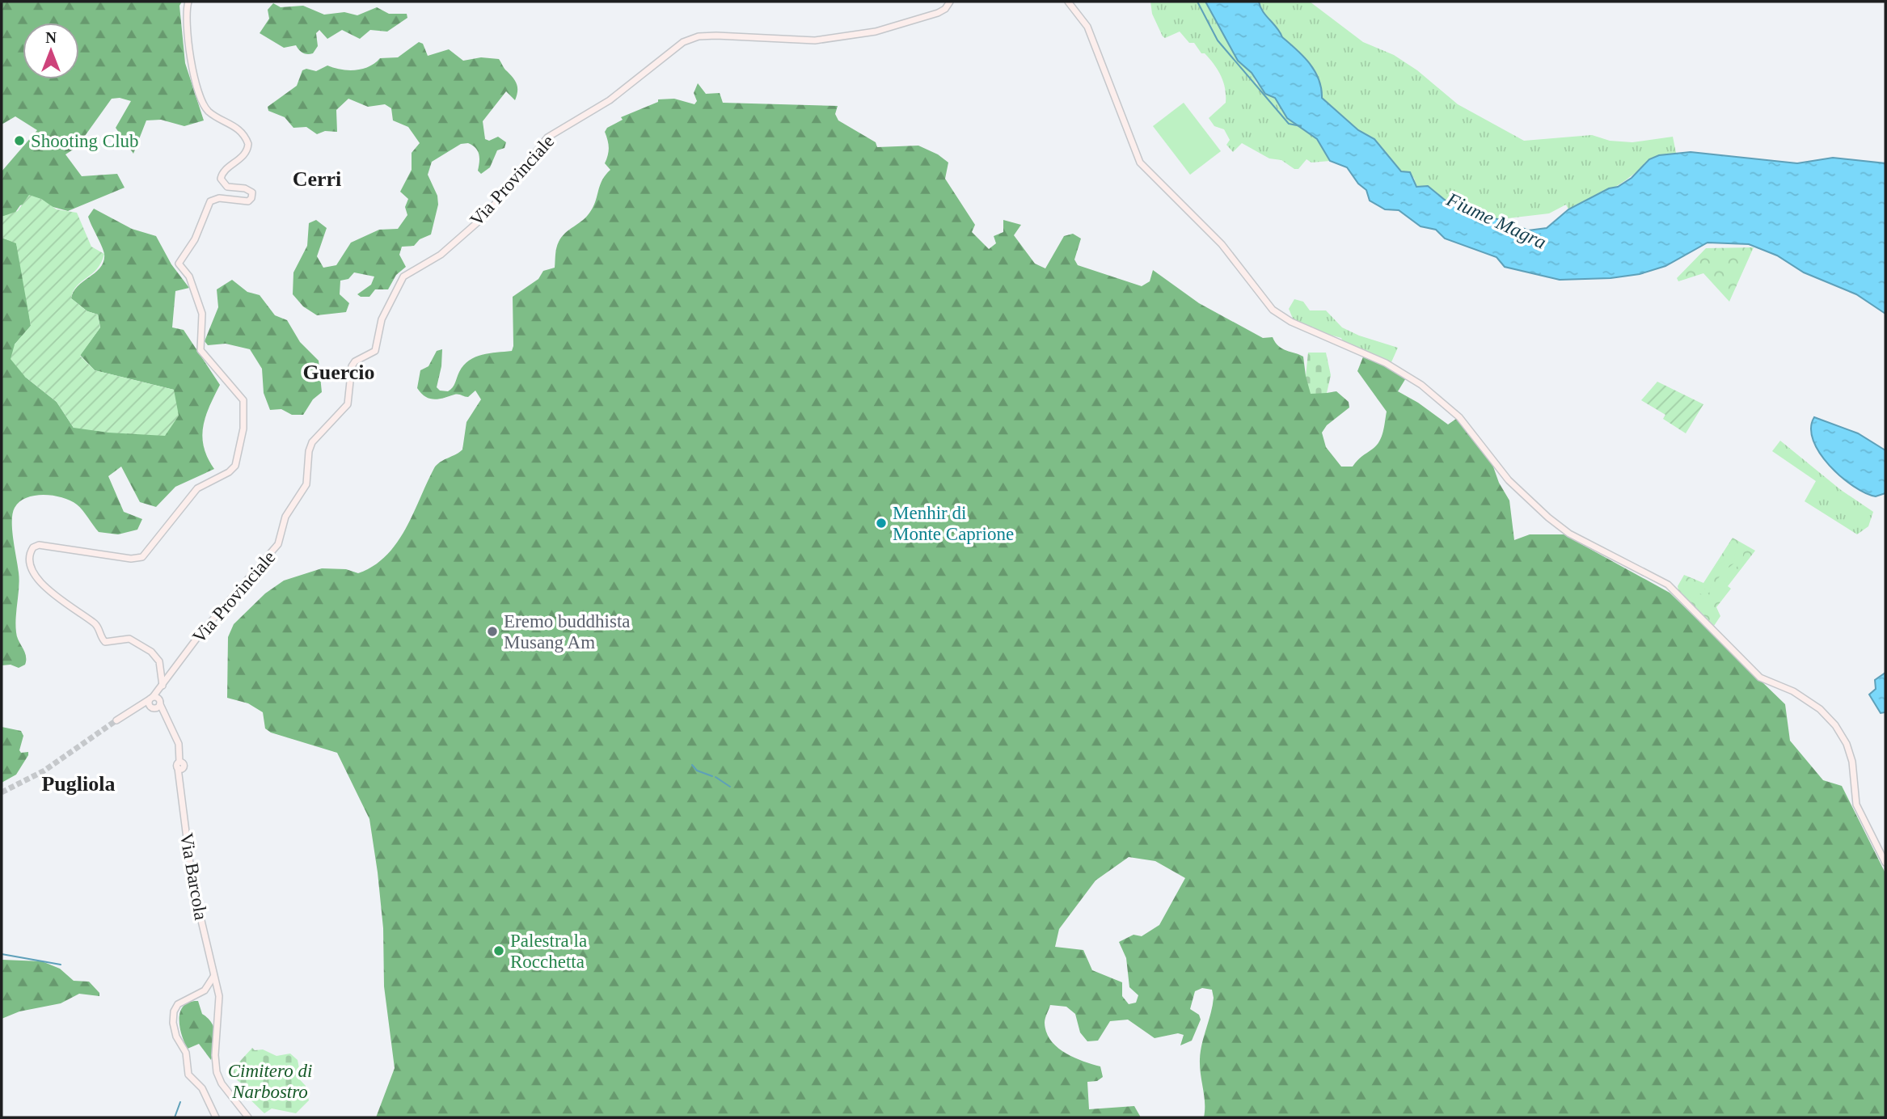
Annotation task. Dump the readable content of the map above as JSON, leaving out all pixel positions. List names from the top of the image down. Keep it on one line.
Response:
{"streets":{"main road":["Via Provinciale","Via Barcola"]},"districts":["Cerri","Guercio","Pugliola"],"water":["Fiume Magra"],"parks":["Cimitero di Narbostro"],"places":["Shooting Club","Menhir di Monte Caprione","Eremo buddhista Musang Am","Palestra la Rocchetta"],"north":"top"}
